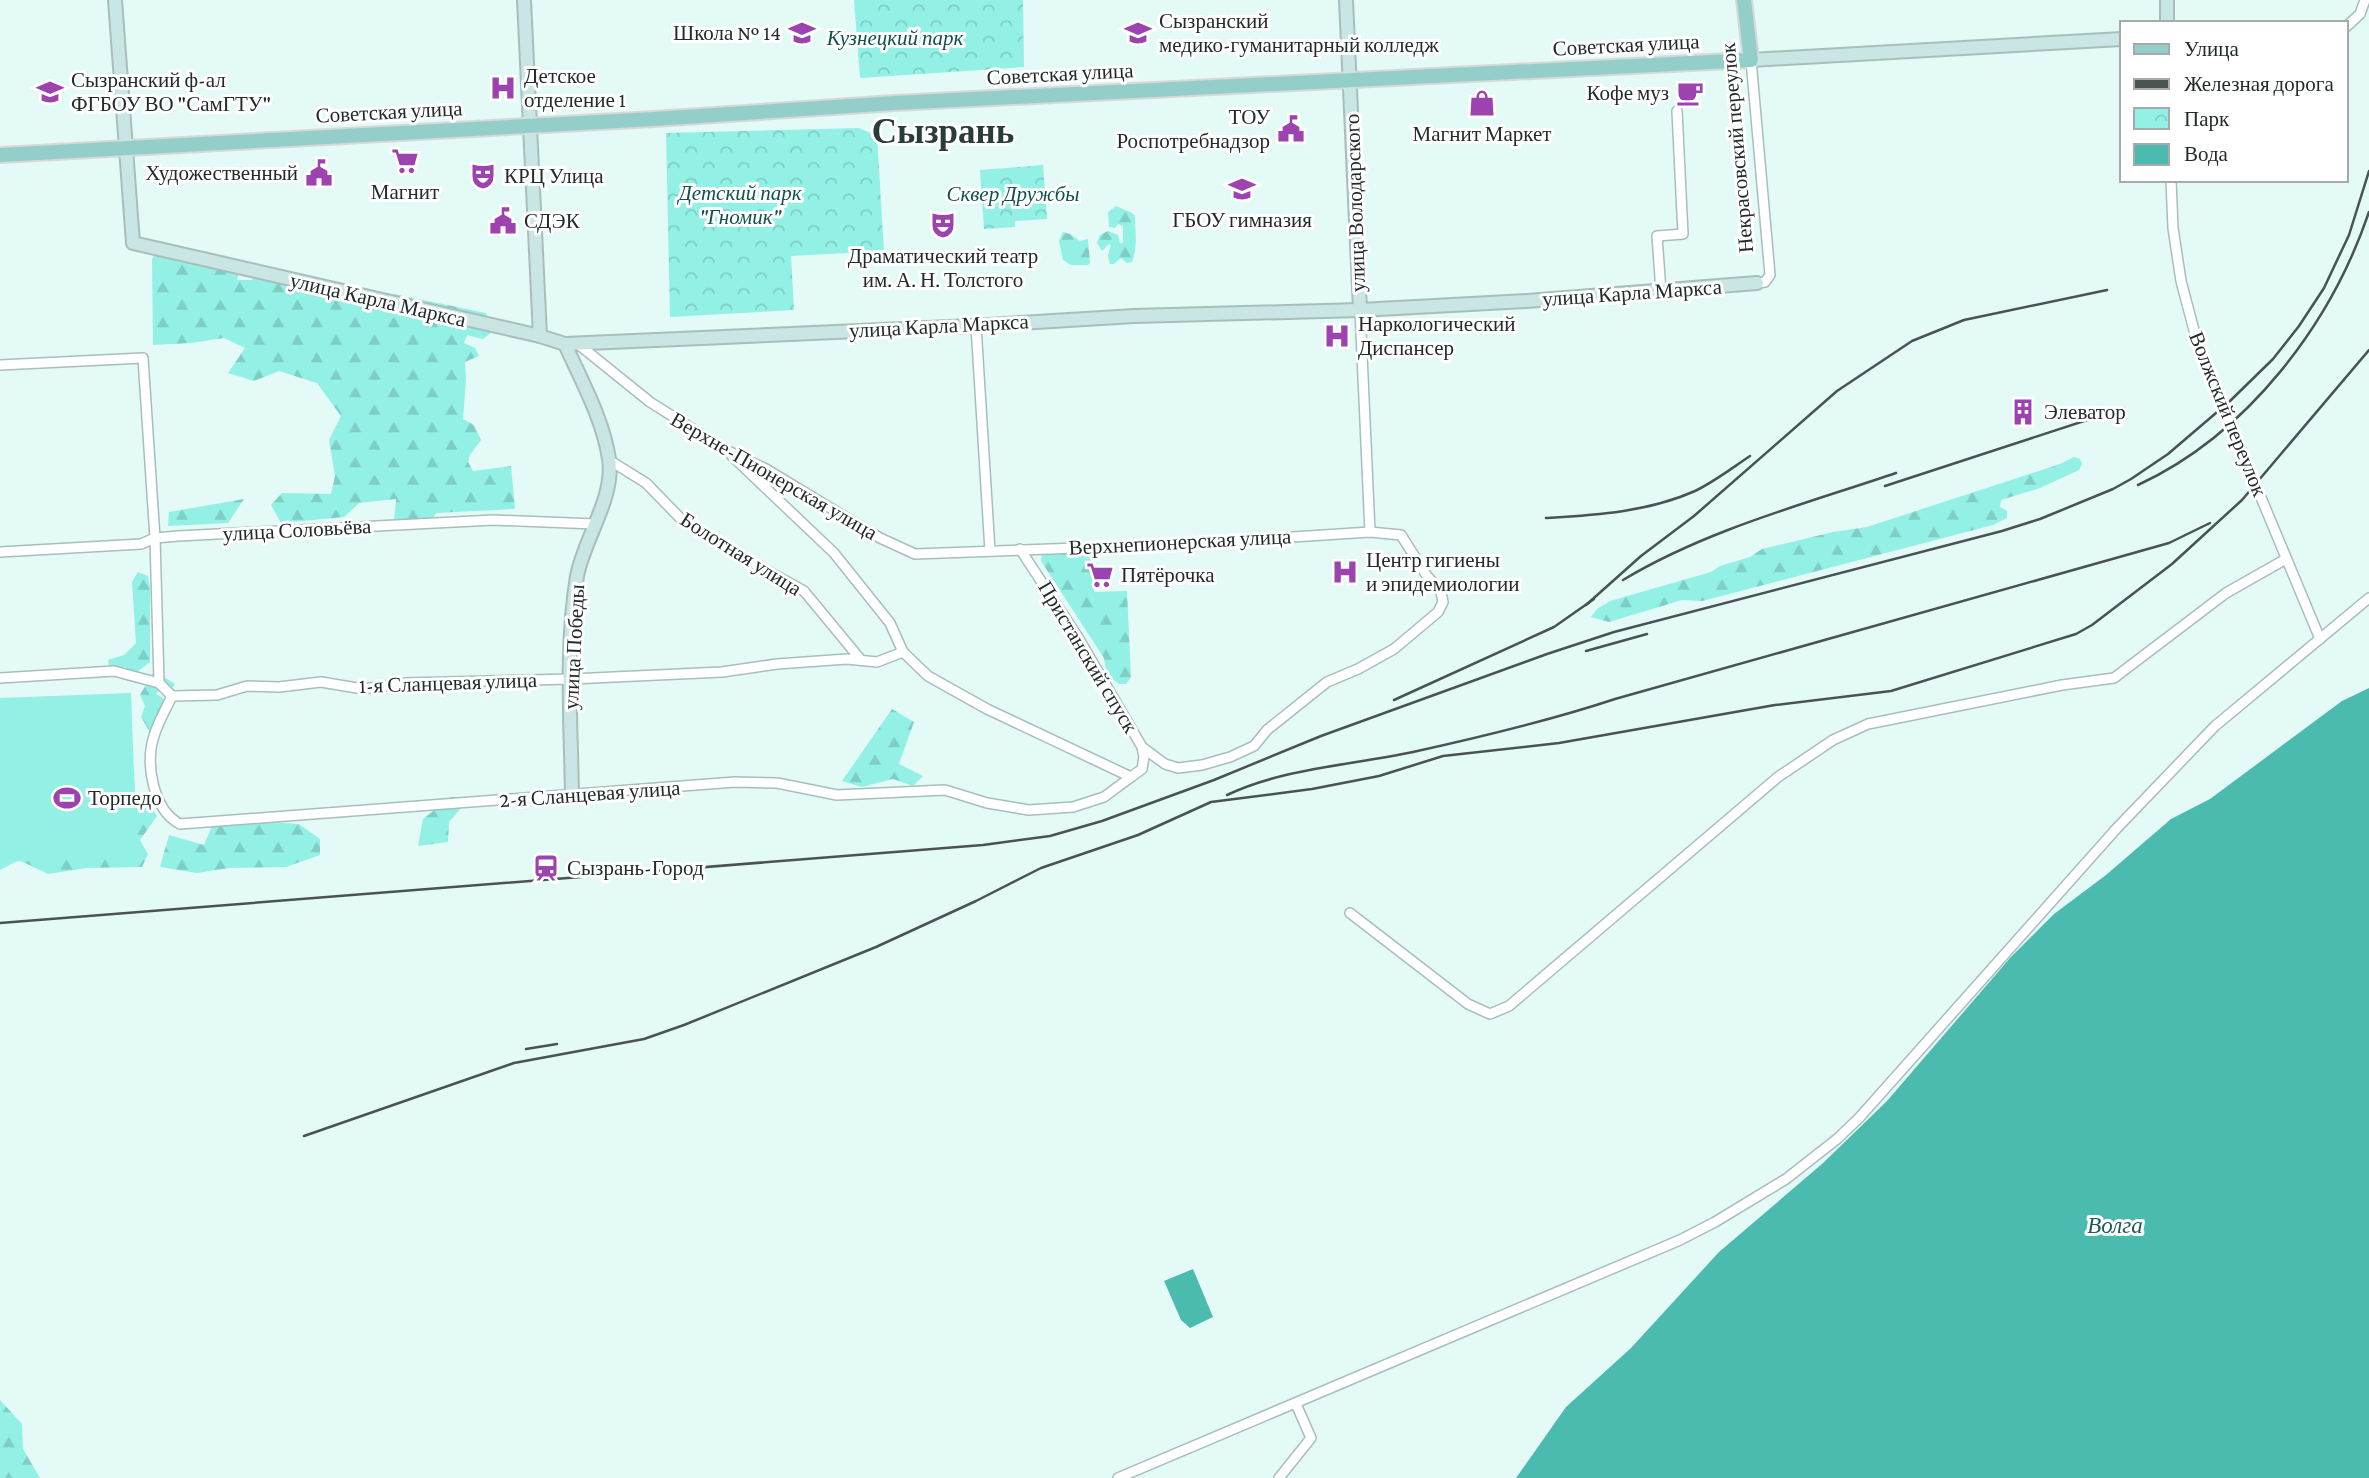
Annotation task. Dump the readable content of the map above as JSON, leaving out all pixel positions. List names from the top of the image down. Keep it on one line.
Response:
{"streets":{"main road":["Советская улица","Некрасовский переулок"],"street":["улица Володарского","улица Карла Маркса","Волжский переулок","Верхне-Пионерская улица","улица Соловьёва","Верхнепионерская улица","Болотная улица","улица Победы","Пристанский спуск","1-я Сланцевая улица","2-я Сланцевая улица"]},"crossings":[["Советская улица","Некрасовский переулок"],["Советская улица","улица Володарского"],["Советская улица","улица Карла Маркса"],["Некрасовский переулок","улица Карла Маркса"],["улица Володарского","улица Карла Маркса"],["улица Володарского","Верхнепионерская улица"],["улица Карла Маркса","Верхне-Пионерская улица"],["улица Карла Маркса","улица Победы"],["Верхне-Пионерская улица","Верхнепионерская улица"],["Верхне-Пионерская улица","улица Победы"],["улица Соловьёва","улица Победы"],["Верхнепионерская улица","Пристанский спуск"],["Болотная улица","улица Победы"],["Болотная улица","1-я Сланцевая улица"],["улица Победы","1-я Сланцевая улица"],["улица Победы","2-я Сланцевая улица"],["Пристанский спуск","2-я Сланцевая улица"],["1-я Сланцевая улица","2-я Сланцевая улица"]],"districts":["Сызрань"],"water":["Волга"],"parks":["Кузнецкий парк","Детский парк \"Гномик\"","Сквер Дружбы"],"places":{"school or university":["Школа № 14","Сызранский медико-гуманитарный колледж","Сызранский ф-ал ФГБОУ ВО \"СамГТУ\"","ГБОУ гимназия"],"hospital":["Детское отделение 1","Наркологический Диспансер","Центр гигиены и эпидемиологии"],"cafe":["Кофе муз"],"shop":["Магнит Маркет"],"public building":["ТОУ Роспотребнадзор","Художественный","СДЭК"],"supermarket":["Магнит","Пятёрочка"],"theatre":["КРЦ Улица","Драматический театр им. А. Н. Толстого"],"building":["Элеватор"],"sports":["Торпедо"],"station":["Сызрань-Город"]},"legend":["Улица","Железная дорога","Парк","Вода"]}
